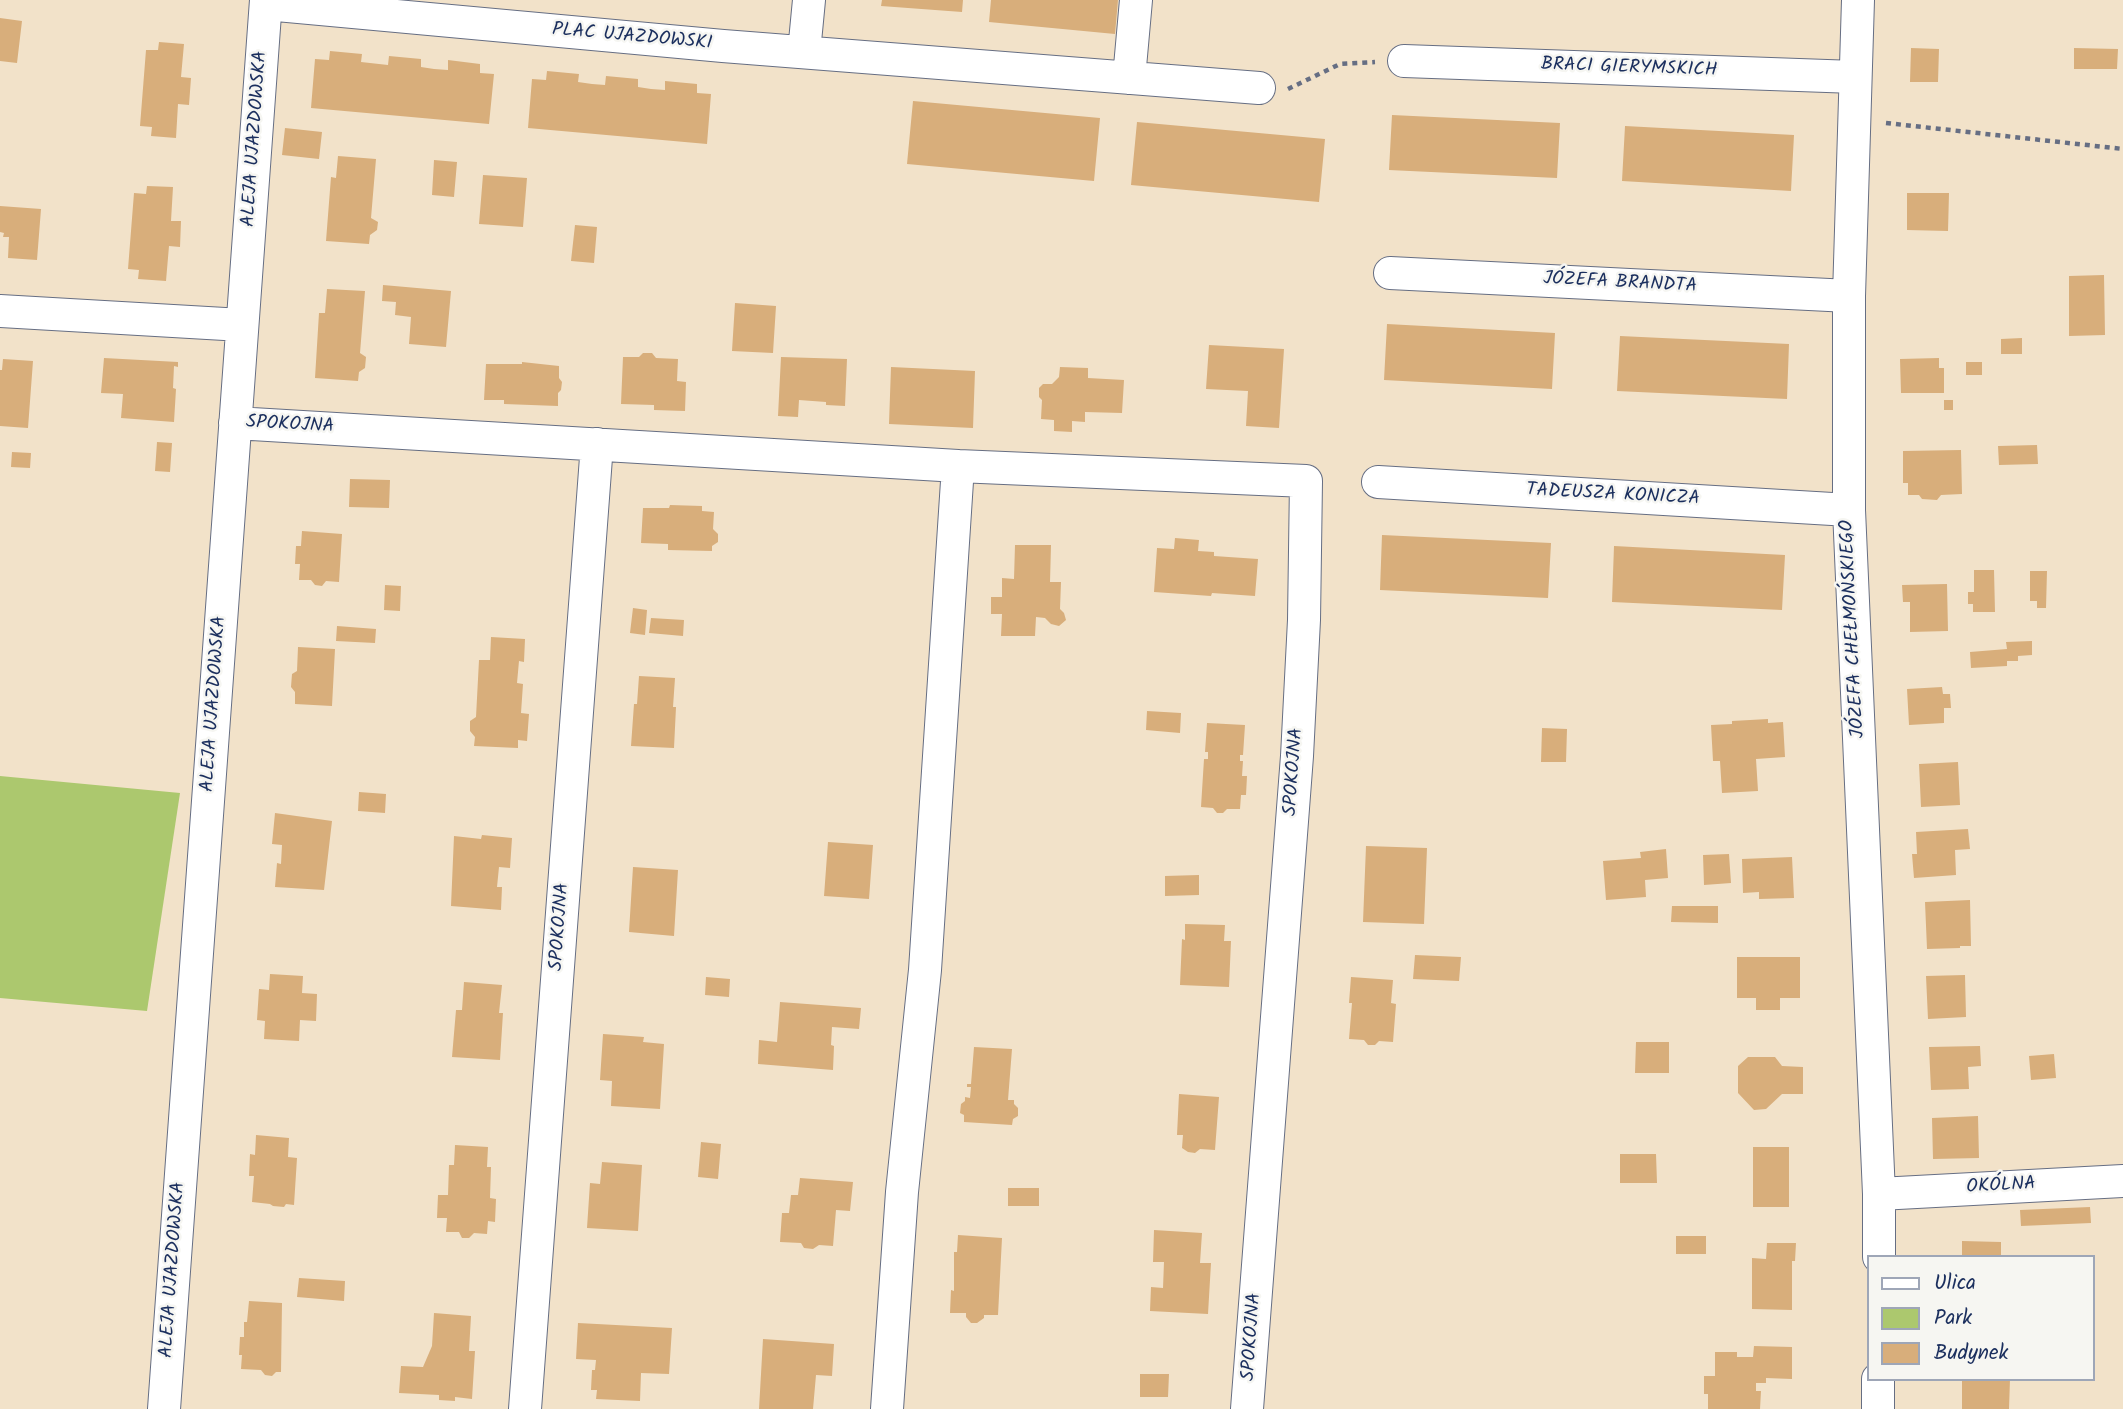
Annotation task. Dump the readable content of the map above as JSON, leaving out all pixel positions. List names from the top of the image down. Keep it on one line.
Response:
{"streets":{"street":["PLAC UJAZDOWSKI","BRACI GIERYMSKICH","ALEJA UJAZDOWSKA","JÓZEFA BRANDTA","SPOKOJNA","TADEUSZA KONICZA","JÓZEFA CHEŁMOŃSKIEGO","OKÓLNA"]},"crossings":[["PLAC UJAZDOWSKI","ALEJA UJAZDOWSKA"],["BRACI GIERYMSKICH","JÓZEFA CHEŁMOŃSKIEGO"],["ALEJA UJAZDOWSKA","SPOKOJNA"],["JÓZEFA BRANDTA","JÓZEFA CHEŁMOŃSKIEGO"],["TADEUSZA KONICZA","JÓZEFA CHEŁMOŃSKIEGO"],["JÓZEFA CHEŁMOŃSKIEGO","OKÓLNA"]],"legend":["Ulica","Park","Budynek"]}
